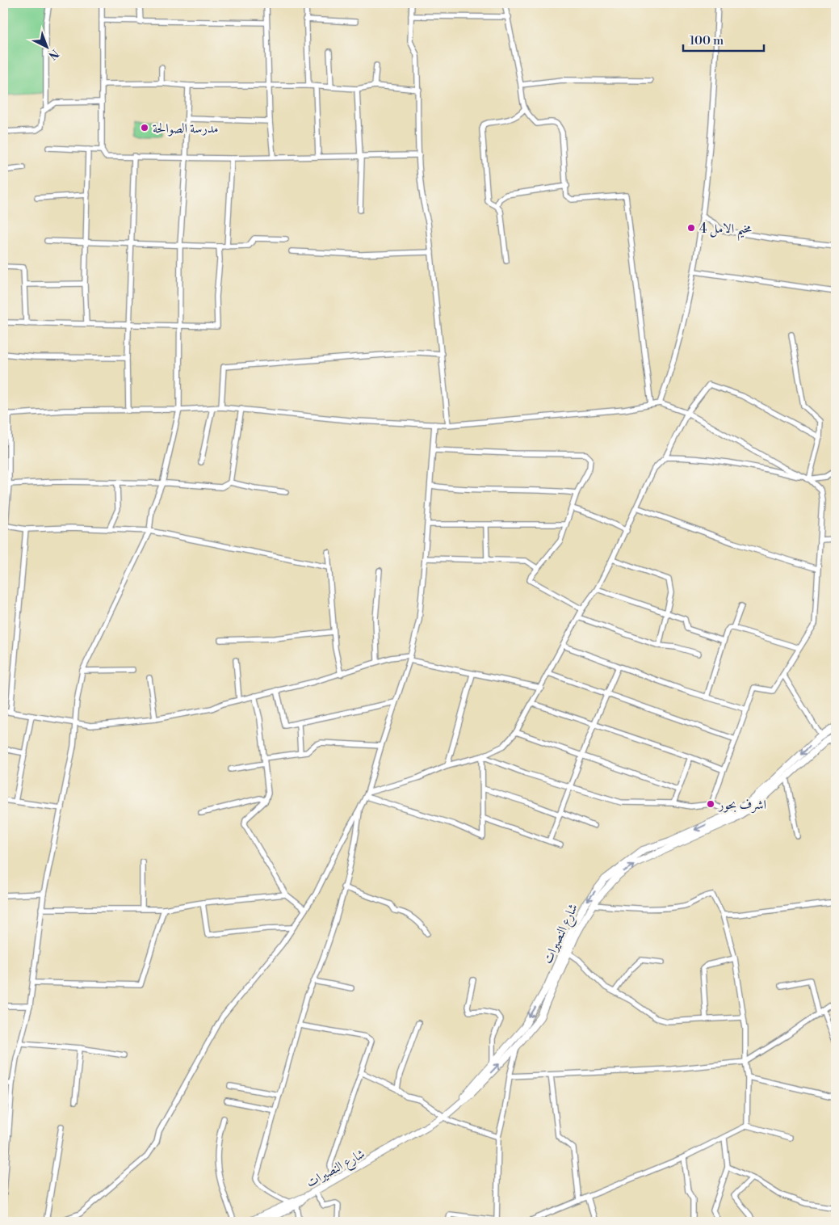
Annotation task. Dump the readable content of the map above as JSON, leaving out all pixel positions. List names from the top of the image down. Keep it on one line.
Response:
{"streets":{"main road":["شارع النصيرات"]},"places":["مدرسة الصوالحة","مخيم الامل 4","اشرف بحور"],"scale_bar":"100 m","north":"bottom right"}
